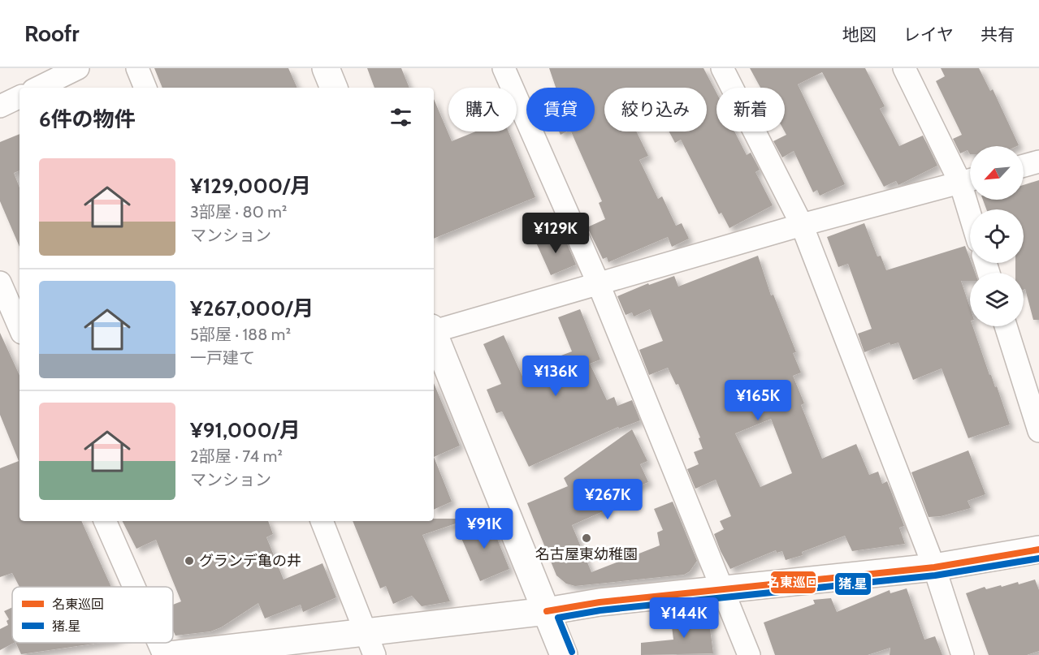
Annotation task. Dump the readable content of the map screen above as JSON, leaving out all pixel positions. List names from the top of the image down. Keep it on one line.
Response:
{"places":["名古屋東幼稚園","グランデ亀の井"],"lines":["transit line 名東巡回","transit line 猪.星"],"legend":["名東巡回","猪.星"],"north":"bottom left","page":{"header":"Roofr","nav":["地図","レイヤ","共有"],"chip":["購入","賃貸","絞り込み","新着"],"heading":"6件の物件","list":[{"name":"¥129,000/月","note":"3部屋 · 80 m² · マンション"},{"name":"¥267,000/月","note":"5部屋 · 188 m² · 一戸建て"},{"name":"¥91,000/月","note":"2部屋 · 74 m² · マンション"}],"price":["¥129K","¥136K","¥165K","¥267K","¥91K","¥144K"]}}
